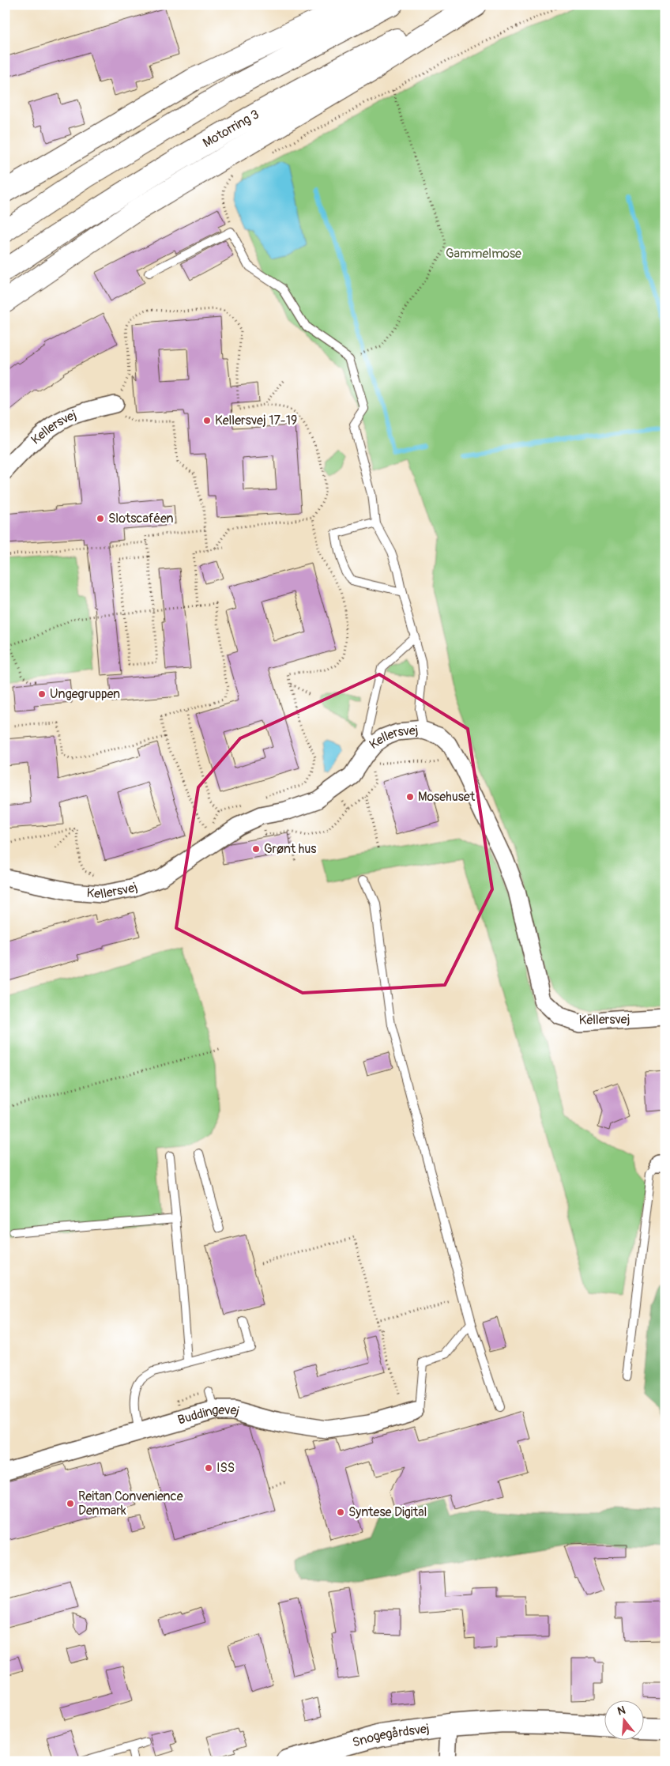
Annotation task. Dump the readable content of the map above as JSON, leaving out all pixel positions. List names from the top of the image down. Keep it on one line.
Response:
{"streets":{"highway":["Motorring 3"],"street":["Kellersvej","Buddingevej","Snogegårdsvej"]},"parks":["Gammelmose"],"places":["Kellersvej 17-19","Slotscaféen","Ungegruppen","Mosehuset","Grønt hus","ISS","Reitan Convenience Denmark","Syntese Digital"],"north":"top"}
